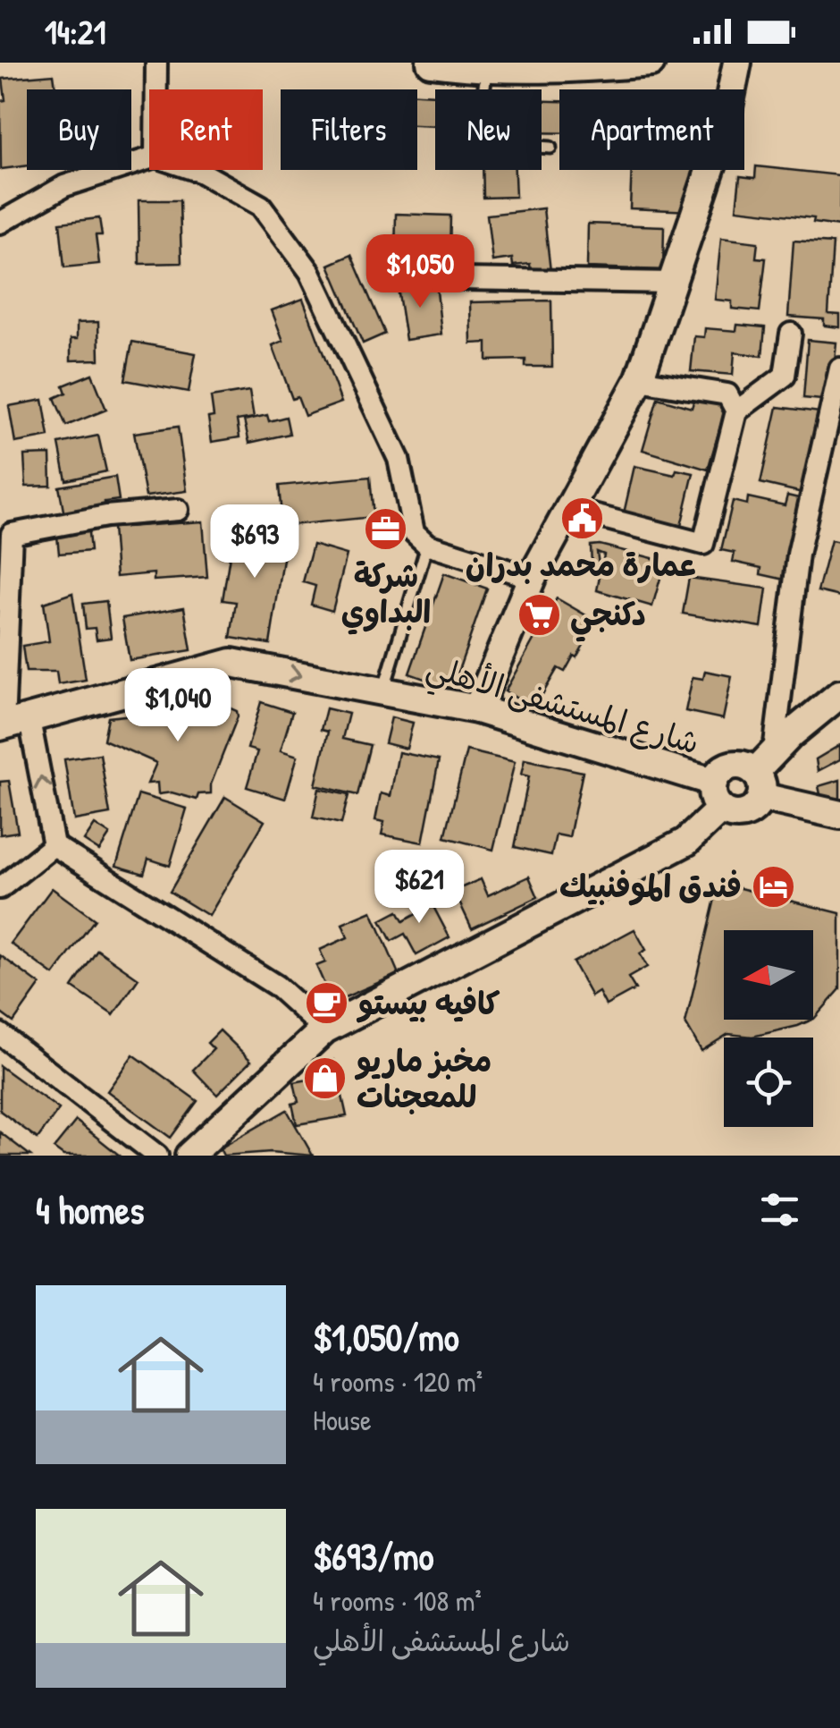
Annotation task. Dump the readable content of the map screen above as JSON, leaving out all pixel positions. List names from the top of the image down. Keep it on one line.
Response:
{"streets":{"street":["شارع المستشفى الأهلي"]},"one_way":["شارع المستشفى الأهلي"],"places":{"public building":["عمارة محمد بدران"],"office":["شركة البداوي"],"supermarket":["دكنجي"],"hotel":["فندق الموفنبيك"],"cafe":["كافيه بيستو"],"shop":["مخبز ماريو للمعجنات"]},"north":"left","page":{"status":"14:21","chip":["Buy","Rent","Filters","New","Apartment"],"price":["$1,050","$693","$1,040","$621"],"heading":"4 homes","list":[{"name":"$1,050/mo","note":"4 rooms · 120 m² · House"},{"name":"$693/mo","note":"4 rooms · 108 m² · شارع المستشفى الأهلي"}]}}
